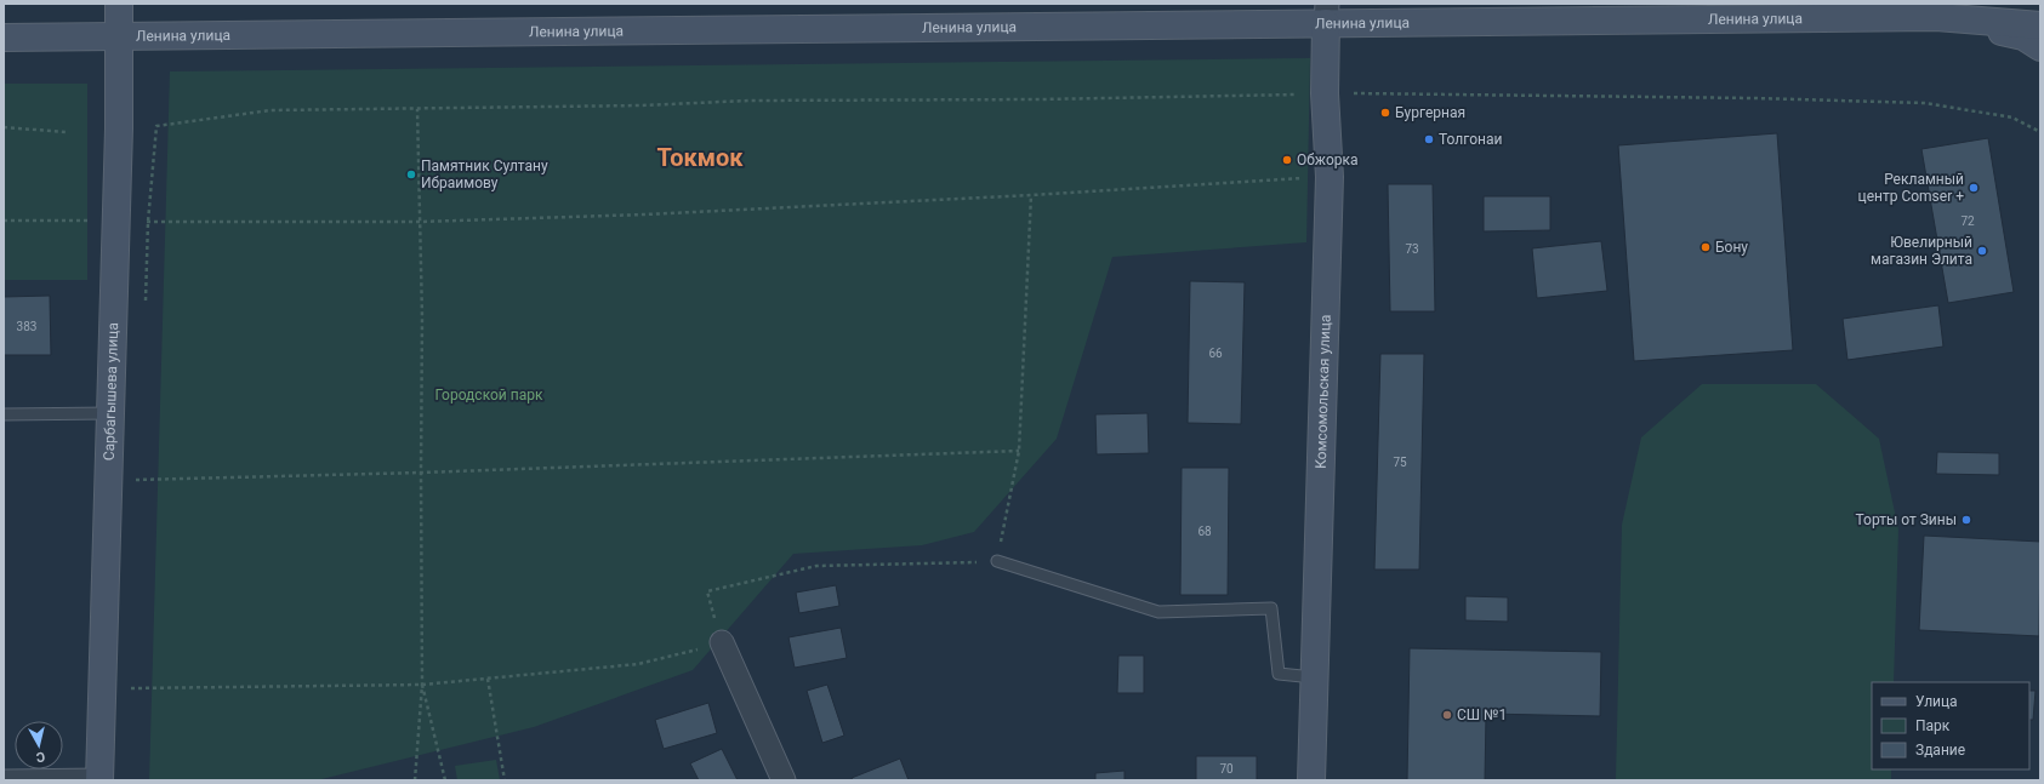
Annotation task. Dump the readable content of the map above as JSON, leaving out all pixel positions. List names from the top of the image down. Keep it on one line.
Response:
{"streets":{"main road":["Ленина улица","Комсомольская улица","Сарбагышева улица"]},"crossings":[["Ленина улица","Комсомольская улица"],["Ленина улица","Сарбагышева улица"]],"districts":["Токмок"],"parks":["Городской парк"],"places":["Бургерная","Толгонаи","Обжорка","Памятник Султану Ибраимову","Рекламный центр Comser +","Бону","Ювелирный магазин Элита","Торты от Зины","СШ №1"],"house_numbers":["72","73","383","66","75","68","70"],"legend":["Улица","Парк","Здание"],"north":"bottom"}
